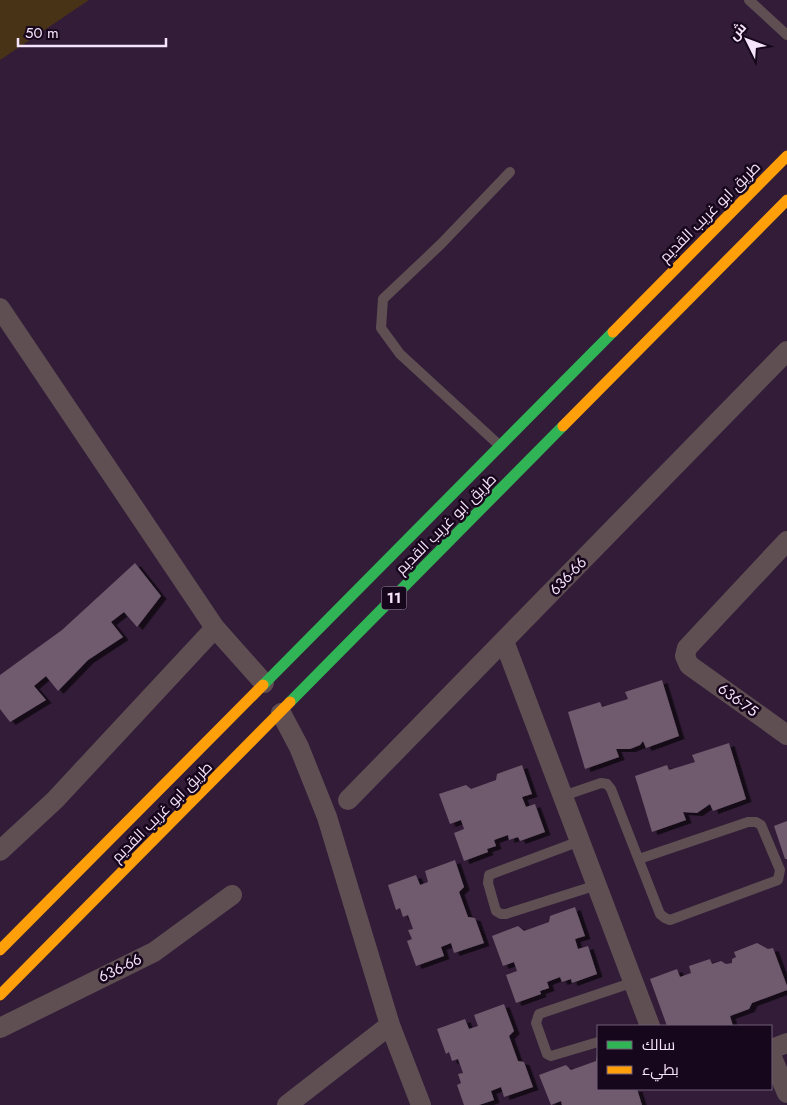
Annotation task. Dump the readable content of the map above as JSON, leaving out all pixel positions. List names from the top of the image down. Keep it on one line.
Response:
{"streets":{"highway":["طريق ابو غريب القديم","11"],"street":["636-66","636-75"]},"legend":["سالك","بطيء"],"scale_bar":"50 m","north":"top left"}
